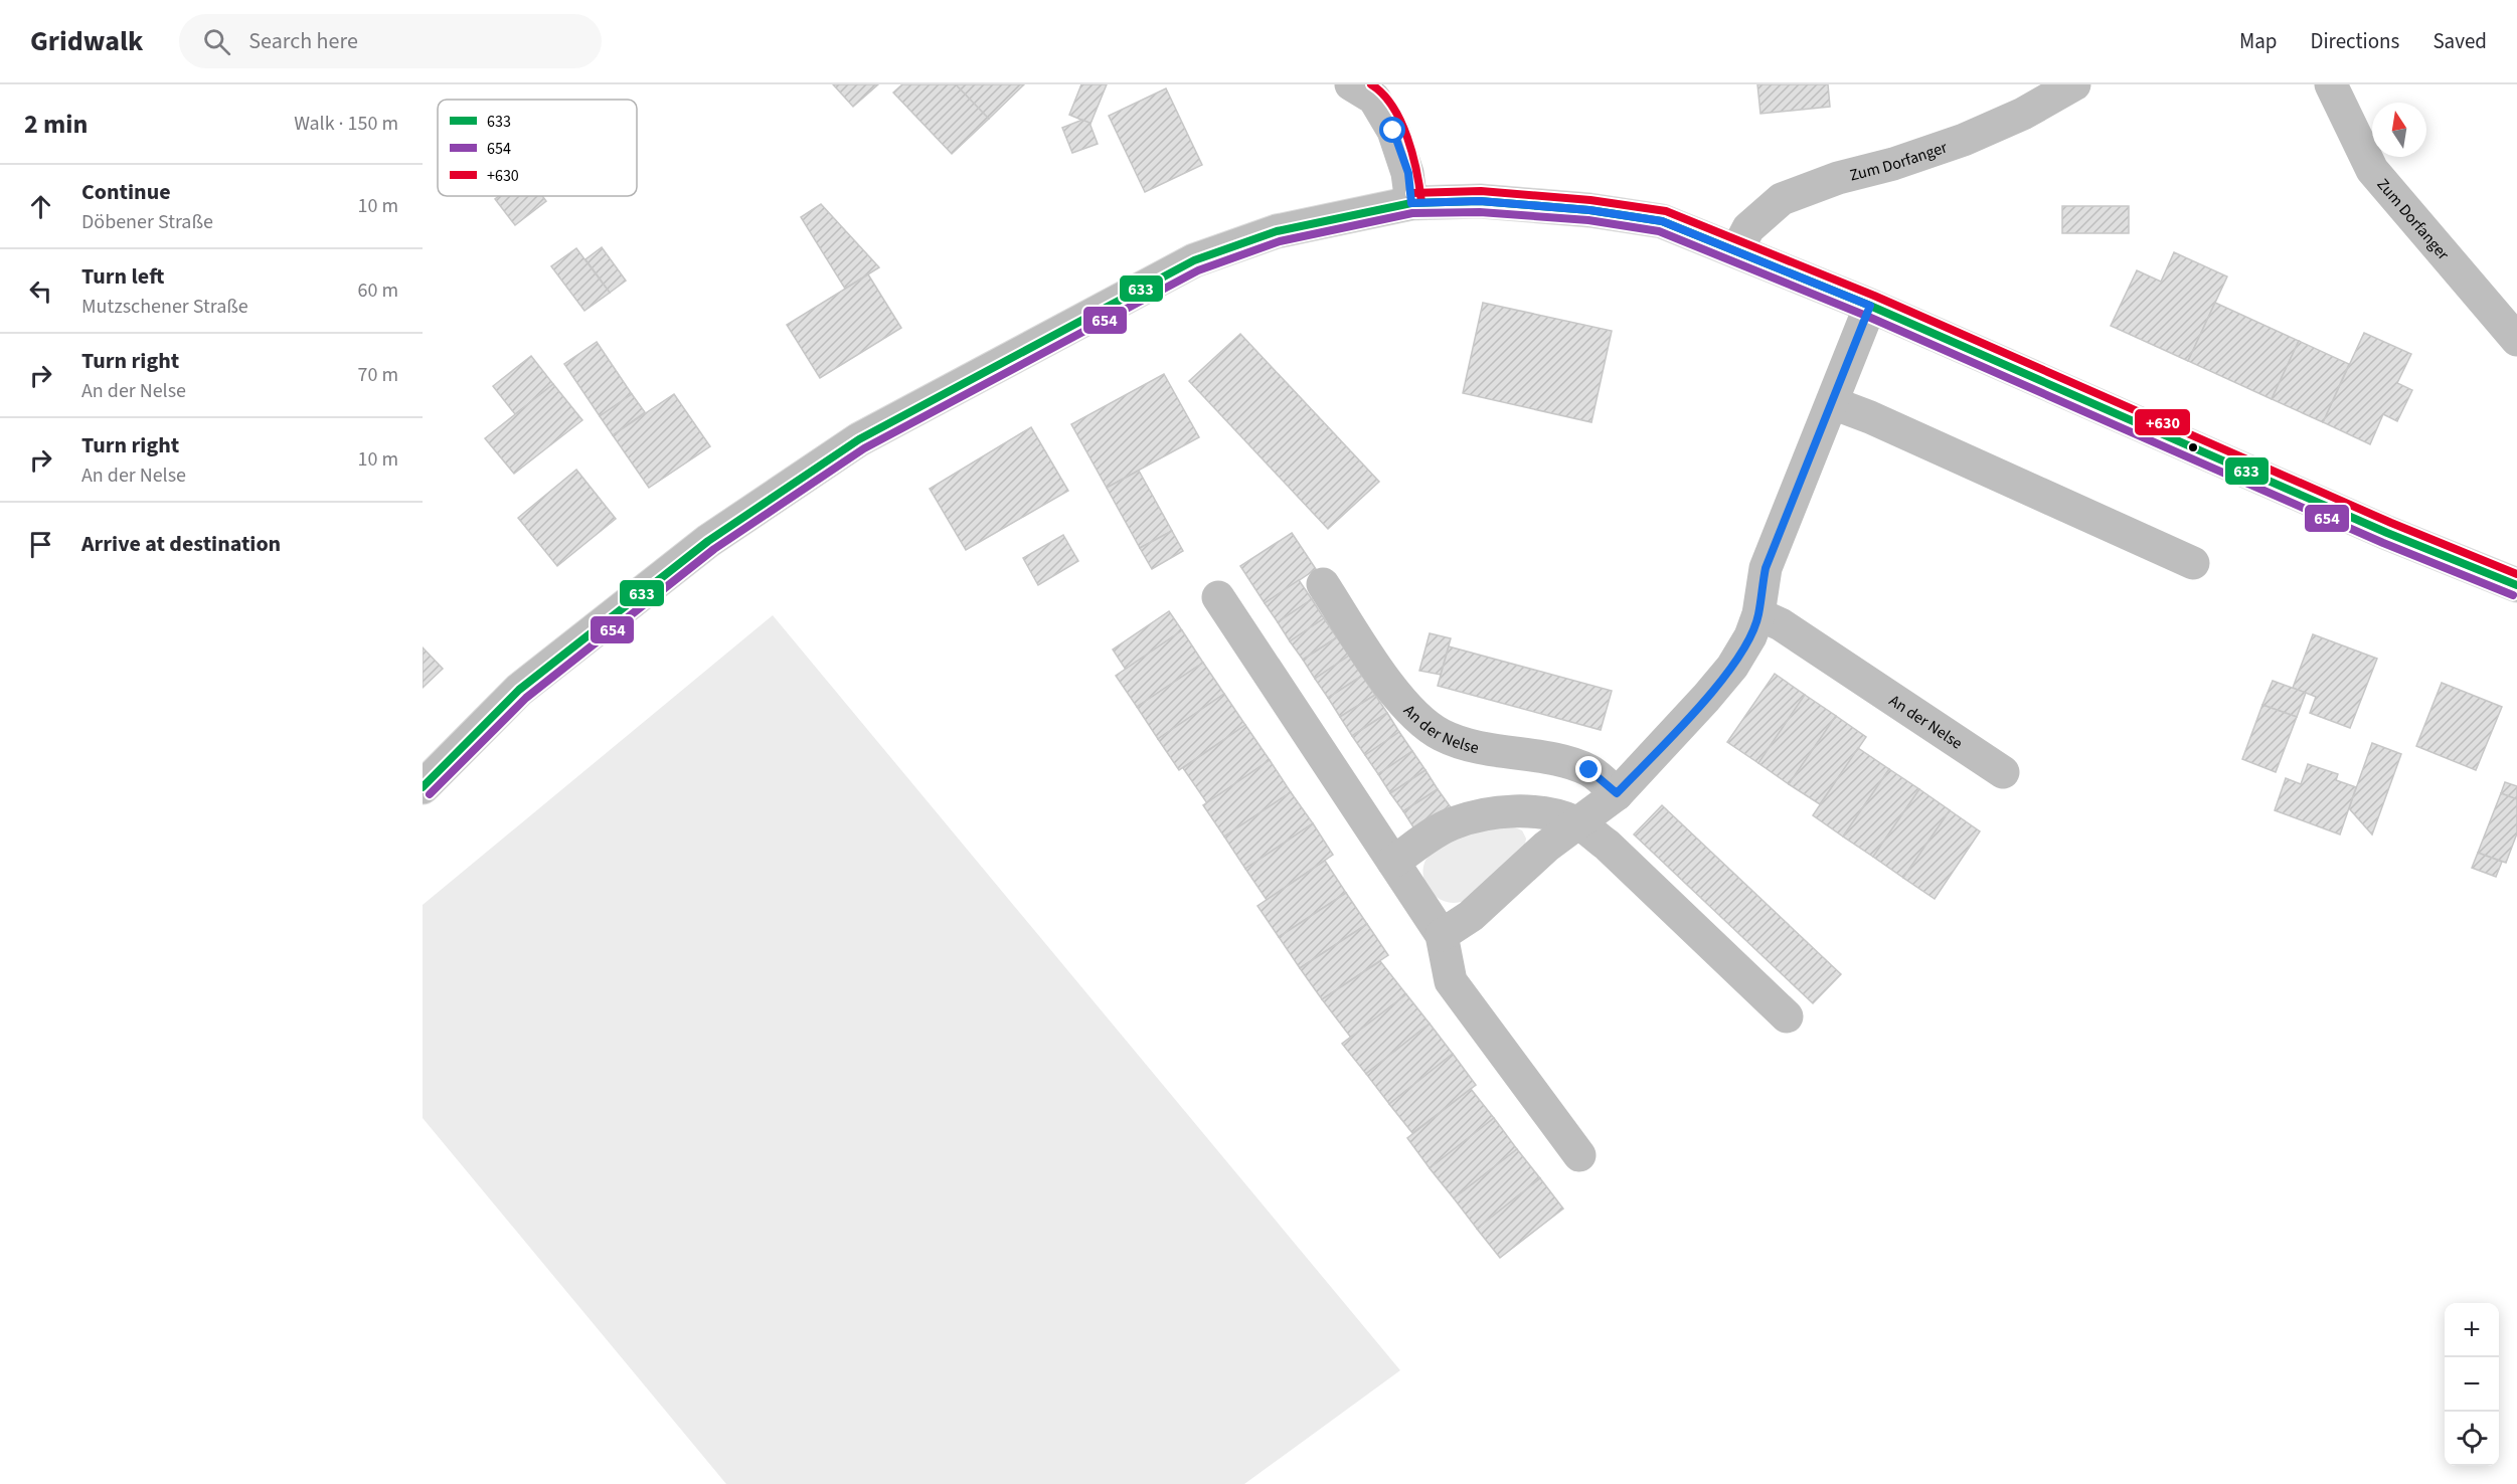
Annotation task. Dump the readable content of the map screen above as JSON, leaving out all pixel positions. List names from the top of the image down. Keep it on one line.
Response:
{"streets":{"street":["Zum Dorfanger","An der Nelse"]},"lines":["transit line +630","transit line 633","transit line 654"],"legend":["633","654","+630"],"north":"top","page":{"header":"Gridwalk","search":"Search here","nav":["Map","Directions","Saved"],"heading":["2 min","Walk · 150 m"],"list":[["Continue","Döbener Straße","10 m"],["Turn left","Mutzschener Straße","60 m"],["Turn right","An der Nelse","70 m"],["Turn right","An der Nelse","10 m"],"Arrive at destination"],"map_buttons":["+","−"]}}
